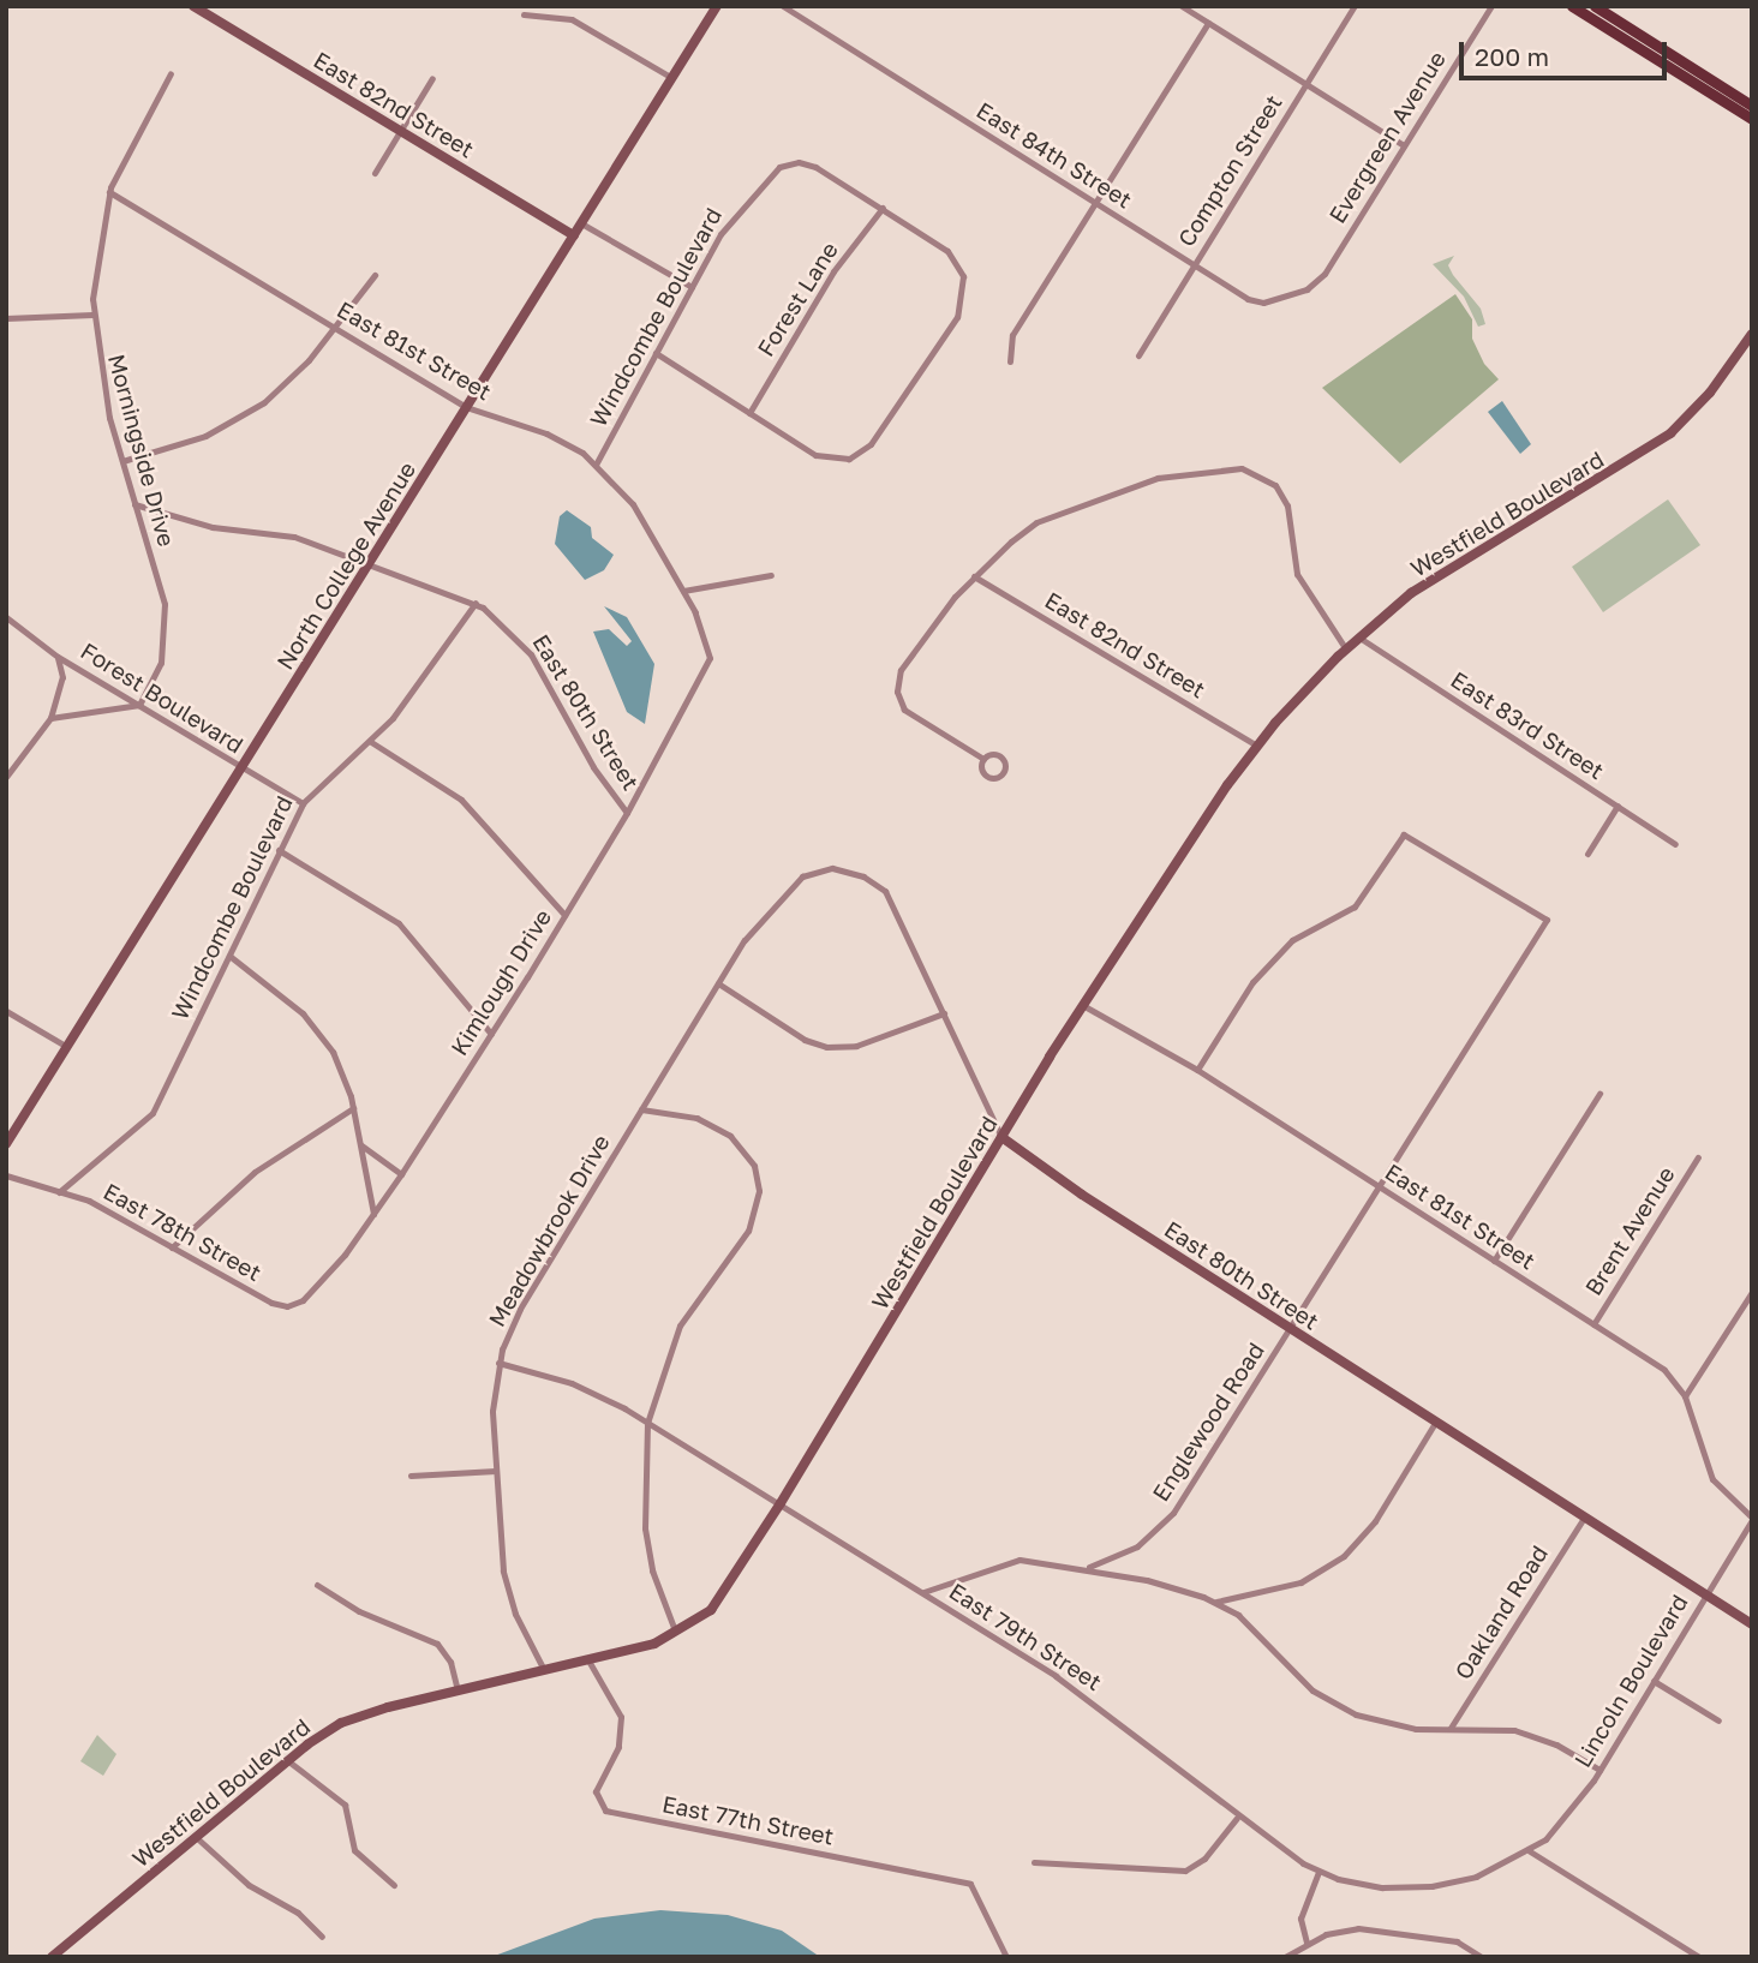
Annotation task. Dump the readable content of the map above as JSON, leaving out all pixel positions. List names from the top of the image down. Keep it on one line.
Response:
{"streets":{"street":["East 82nd Street","Evergreen Avenue","East 84th Street","Compton Street","Forest Lane","Windcombe Boulevard","East 81st Street","Morningside Drive","Westfield Boulevard","North College Avenue","Forest Boulevard","East 80th Street","East 83rd Street","Kimlough Drive","Meadowbrook Drive","Brent Avenue","East 78th Street","Englewood Road","Oakland Road","East 79th Street","Lincoln Boulevard","East 77th Street"]},"crossings":[["East 82nd Street","Westfield Boulevard"],["East 82nd Street","North College Avenue"],["Evergreen Avenue","East 84th Street"],["East 84th Street","Compton Street"],["Forest Lane","Windcombe Boulevard"],["Windcombe Boulevard","East 81st Street"],["Windcombe Boulevard","Forest Boulevard"],["Windcombe Boulevard","East 80th Street"],["Windcombe Boulevard","East 78th Street"],["East 81st Street","Morningside Drive"],["East 81st Street","Westfield Boulevard"],["East 81st Street","North College Avenue"],["East 81st Street","Kimlough Drive"],["East 81st Street","Brent Avenue"],["East 81st Street","Englewood Road"],["East 81st Street","Lincoln Boulevard"],["Morningside Drive","Forest Boulevard"],["Morningside Drive","East 80th Street"],["Westfield Boulevard","East 80th Street"],["Westfield Boulevard","East 83rd Street"],["Westfield Boulevard","Meadowbrook Drive"],["Westfield Boulevard","East 79th Street"],["Westfield Boulevard","East 77th Street"],["North College Avenue","Forest Boulevard"],["North College Avenue","East 80th Street"],["East 80th Street","Kimlough Drive"],["East 80th Street","Meadowbrook Drive"],["East 80th Street","Englewood Road"],["East 80th Street","Oakland Road"],["East 80th Street","Lincoln Boulevard"],["Kimlough Drive","East 78th Street"],["Meadowbrook Drive","East 79th Street"],["East 79th Street","Lincoln Boulevard"]],"scale_bar":"200 m"}
